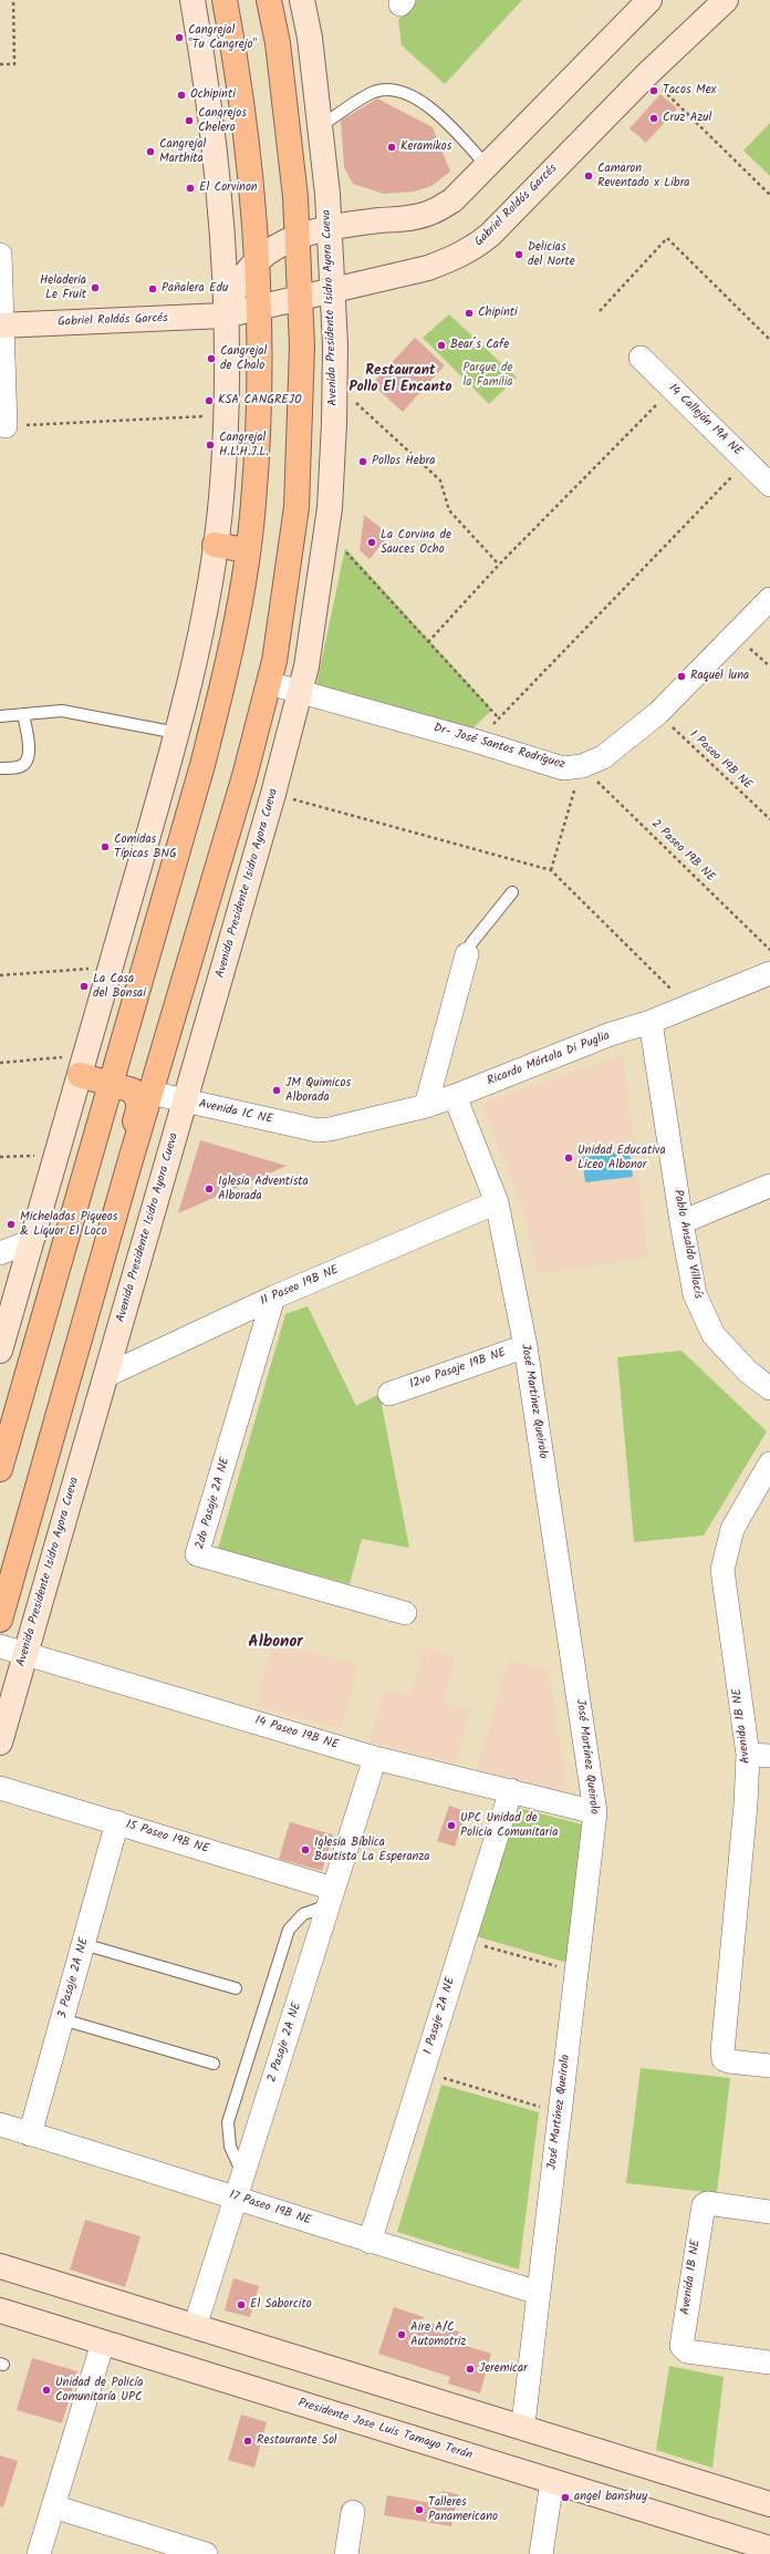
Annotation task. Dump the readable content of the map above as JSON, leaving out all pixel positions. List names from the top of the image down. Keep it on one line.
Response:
{"streets":{"main road":["Gabriel Roldós Garcés","Avenida Presidente Isidro Ayora Cueva","Presidente Jose Luis Tamayo Terán"],"street":["14 Callejón 19A NE","Dr- José Santos Rodríguez","Ricardo Mórtola Di Puglia","Avenida 1C NE","Pablo Ansaldo Villacís","11 Paseo 19B NE","12vo Pasaje 19B NE","José Martínez Queirolo","2do Pasaje 2A NE","Avenida 1B NE","14 Paseo 19B NE","15 Paseo 19B NE","3 Pasaje 2A NE","1 Pasaje 2A NE","2 Pasaje 2A NE","17 Paseo 19B NE"],"path":["1 Paseo 19B NE","2 Paseo 19B NE"]},"crossings":[["Gabriel Roldós Garcés","Avenida Presidente Isidro Ayora Cueva"],["Avenida Presidente Isidro Ayora Cueva","Dr- José Santos Rodríguez"],["Avenida Presidente Isidro Ayora Cueva","Avenida 1C NE"],["Avenida Presidente Isidro Ayora Cueva","11 Paseo 19B NE"],["Avenida Presidente Isidro Ayora Cueva","14 Paseo 19B NE"],["Dr- José Santos Rodríguez","1 Paseo 19B NE"],["Dr- José Santos Rodríguez","2 Paseo 19B NE"],["Ricardo Mórtola Di Puglia","Avenida 1C NE"],["Ricardo Mórtola Di Puglia","Pablo Ansaldo Villacís"],["Ricardo Mórtola Di Puglia","José Martínez Queirolo"],["11 Paseo 19B NE","José Martínez Queirolo"],["11 Paseo 19B NE","2do Pasaje 2A NE"],["12vo Pasaje 19B NE","José Martínez Queirolo"],["José Martínez Queirolo","14 Paseo 19B NE"],["José Martínez Queirolo","17 Paseo 19B NE"],["14 Paseo 19B NE","1 Pasaje 2A NE"],["14 Paseo 19B NE","2 Pasaje 2A NE"],["15 Paseo 19B NE","3 Pasaje 2A NE"],["15 Paseo 19B NE","2 Pasaje 2A NE"],["3 Pasaje 2A NE","17 Paseo 19B NE"],["1 Pasaje 2A NE","17 Paseo 19B NE"],["2 Pasaje 2A NE","17 Paseo 19B NE"]],"districts":["Restaurant Pollo El Encanto","Albonor"],"parks":["Parque de la Familia"],"places":["Cangrejal \"Tu Cangrejo\"","Tacos Mex","Ochipinti","Cruz Azul","Cangrejos Chelero","Keramikos","Cangrejal Marthita","Camaron Reventado x Libra","El Corvinon","Delicias del Norte","Heladeria Le Fruit","Pañalera Edu","Chipinti","Bear´s Cafe","Cangrejal de Chalo","KSA CANGREJO","Cangrejal H.L.H.J.L.","Pollos Hebra","La Corvina de Sauces Ocho","Raquel luna","Comidas Típicas BNG","La Casa del Bonsai","JM Quimicos Alborada","Unidad Educativa Liceo Albonor","Iglesia Adventista Alborada","Micheladas Piqueos & Liquor El Loco","UPC Unidad de Policia Comunitaria","Iglesia Bíblica Bautista La Esperanza","El Saborcito","Aire A/C Automotriz","Jeremicar","Unidad de Policía Comunitaría UPC","Restaurante Sol","angel banshuy","Talleres Panamericano"]}
